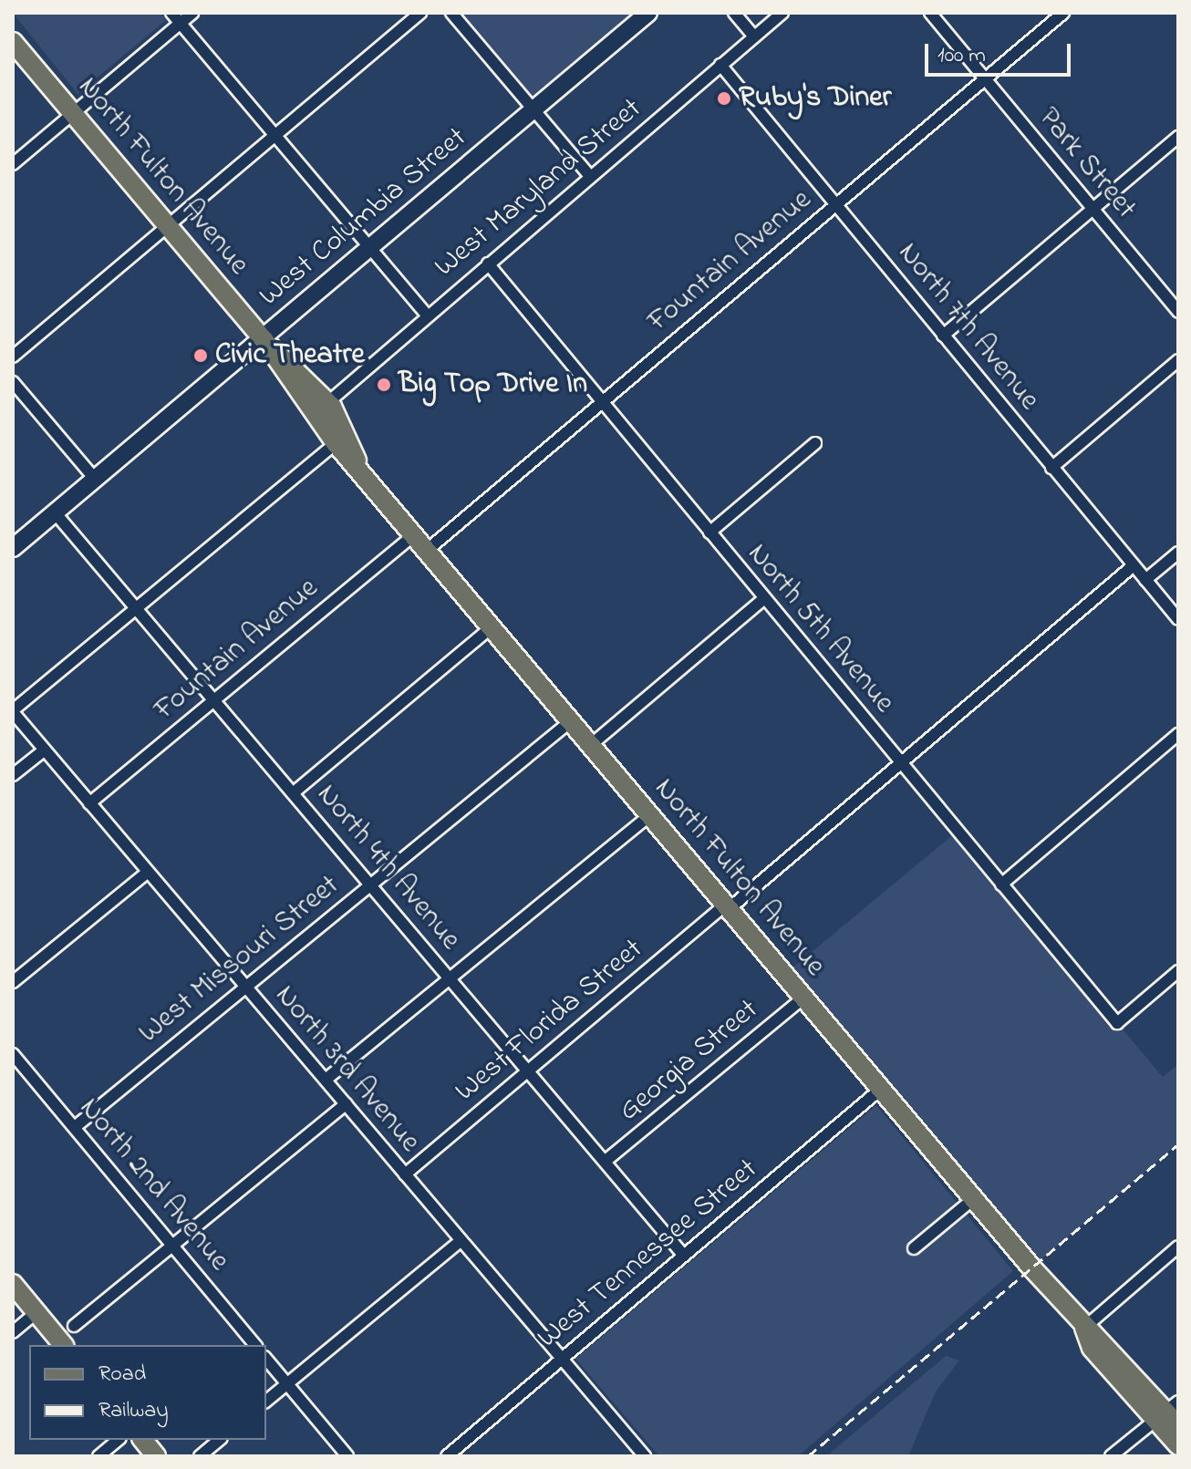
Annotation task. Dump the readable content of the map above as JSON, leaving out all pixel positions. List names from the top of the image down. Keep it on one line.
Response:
{"streets":{"main road":["North Fulton Avenue","West Columbia Street"],"street":["Park Street","West Maryland Street","Fountain Avenue","North 7th Avenue","North 5th Avenue","North 4th Avenue","West Missouri Street","West Florida Street","Georgia Street","North 3rd Avenue","North 2nd Avenue","West Tennessee Street"]},"crossings":[["Park Street","Fountain Avenue"],["North Fulton Avenue","West Maryland Street"],["North Fulton Avenue","West Columbia Street"],["North Fulton Avenue","Fountain Avenue"],["North Fulton Avenue","West Missouri Street"],["North Fulton Avenue","West Florida Street"],["North Fulton Avenue","Georgia Street"],["North Fulton Avenue","West Tennessee Street"],["West Maryland Street","North 7th Avenue"],["West Maryland Street","North 5th Avenue"],["West Columbia Street","North 4th Avenue"],["Fountain Avenue","North 7th Avenue"],["Fountain Avenue","North 5th Avenue"],["Fountain Avenue","North 4th Avenue"],["Fountain Avenue","North 3rd Avenue"],["North 7th Avenue","West Florida Street"],["North 5th Avenue","West Florida Street"],["North 4th Avenue","West Missouri Street"],["North 4th Avenue","West Florida Street"],["North 4th Avenue","Georgia Street"],["North 4th Avenue","West Tennessee Street"],["West Missouri Street","North 3rd Avenue"],["West Missouri Street","North 2nd Avenue"],["West Florida Street","North 3rd Avenue"],["North 3rd Avenue","West Tennessee Street"]],"places":["Ruby's Diner","Civic Theatre","Big Top Drive In"],"legend":["Road","Railway"],"scale_bar":"100 m"}
